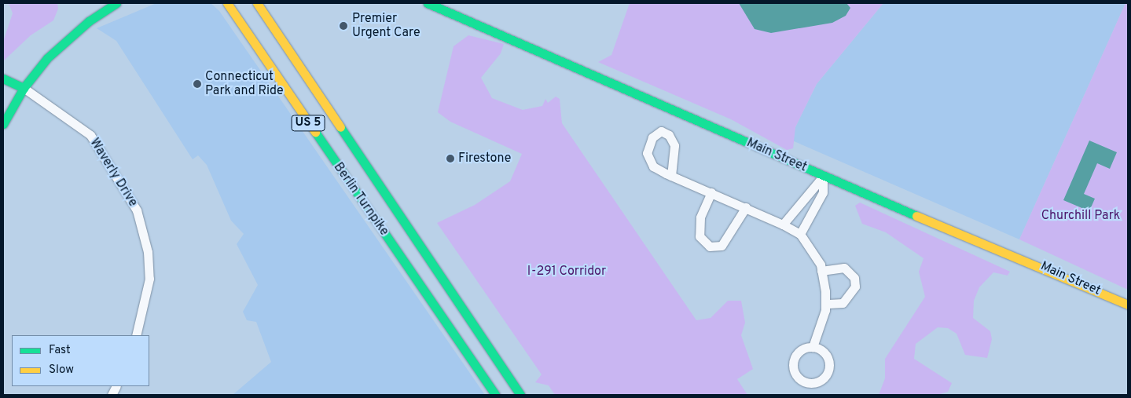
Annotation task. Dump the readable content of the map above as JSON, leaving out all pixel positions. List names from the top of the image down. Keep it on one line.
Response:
{"streets":{"main road":["US 5","Main Street","Berlin Turnpike"],"street":["Waverly Drive"]},"parks":["Churchill Park","I-291 Corridor"],"places":["Premier Urgent Care","Connecticut Park and Ride","Firestone"],"legend":["Fast","Slow"]}
